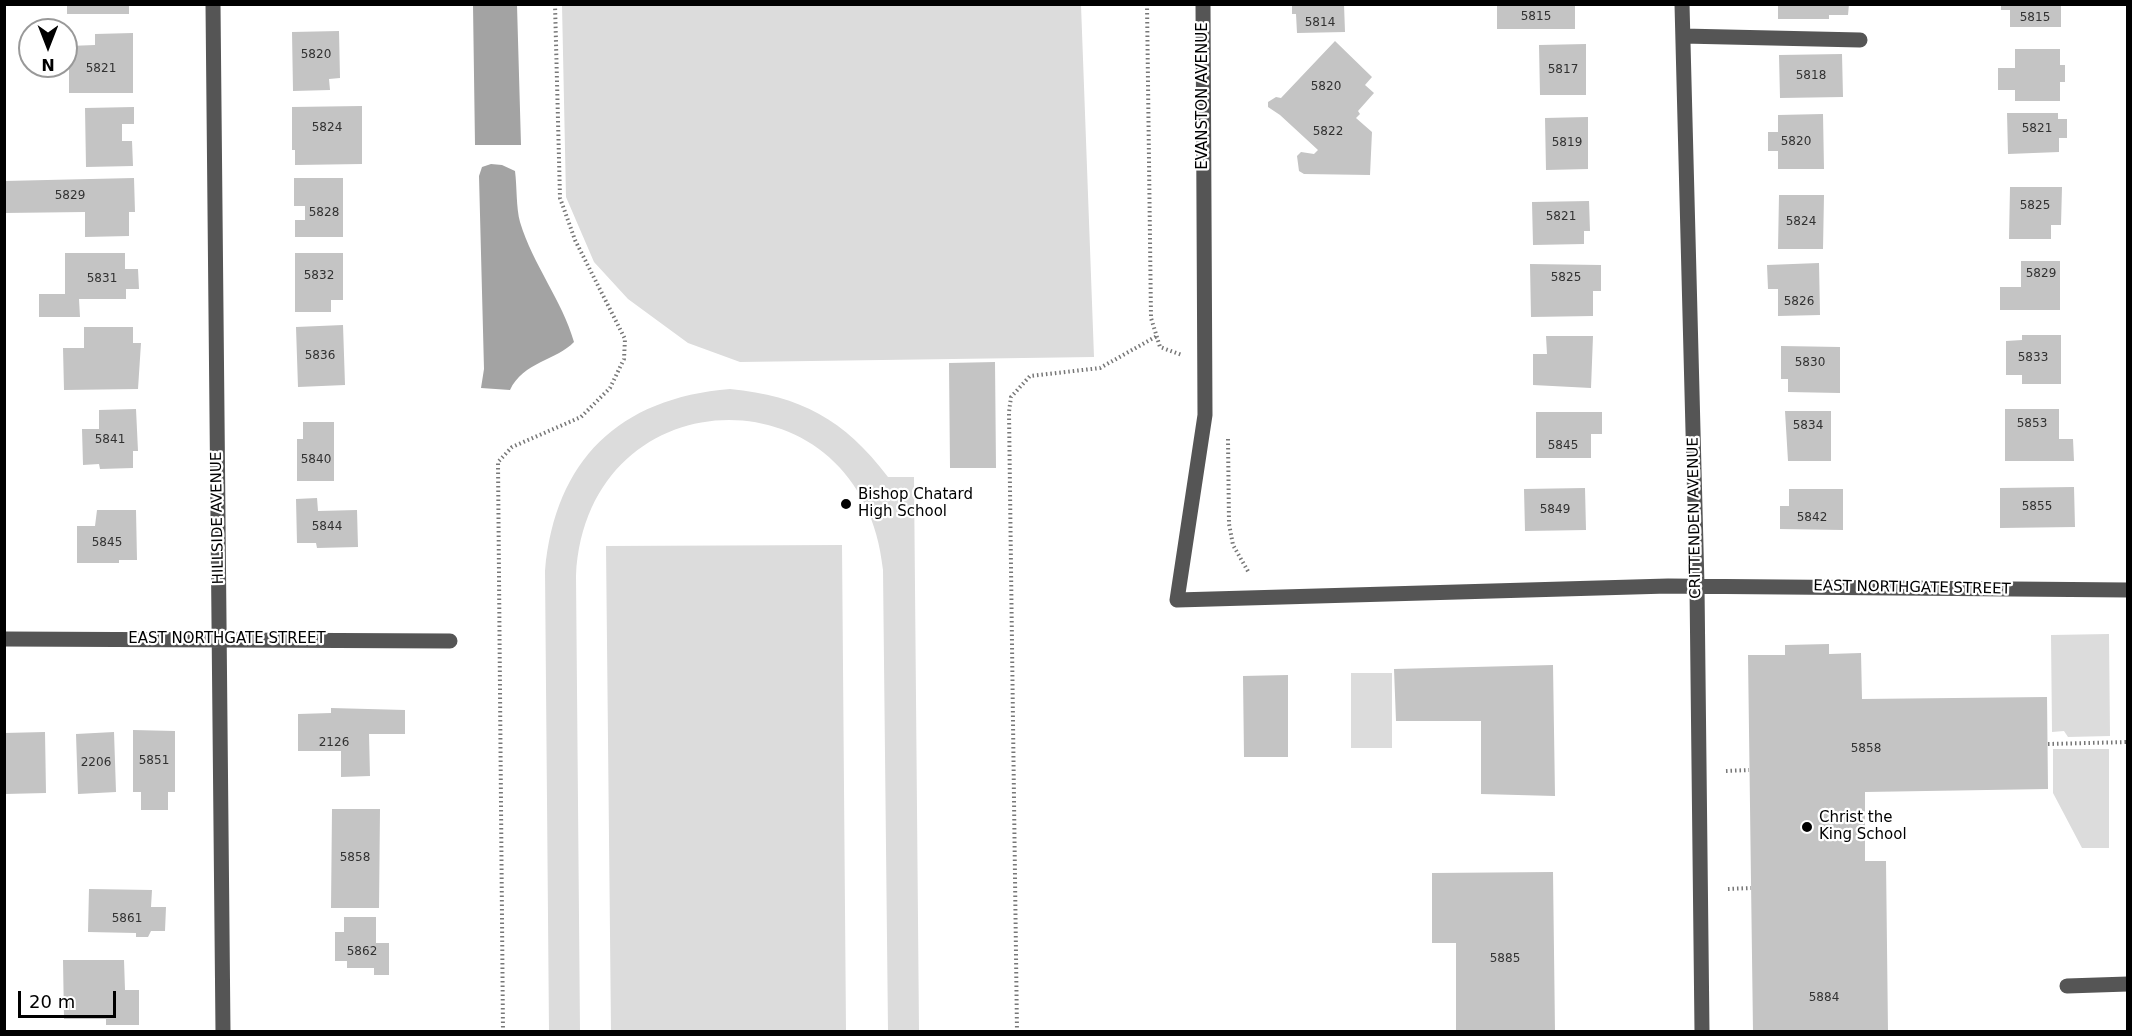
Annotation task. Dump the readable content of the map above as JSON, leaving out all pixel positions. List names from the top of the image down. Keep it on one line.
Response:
{"streets":{"street":["EVANSTON AVENUE","HILLSIDE AVENUE","CRITTENDEN AVENUE","EAST NORTHGATE STREET"]},"crossings":[["EVANSTON AVENUE","CRITTENDEN AVENUE"],["EVANSTON AVENUE","EAST NORTHGATE STREET"],["HILLSIDE AVENUE","EAST NORTHGATE STREET"],["CRITTENDEN AVENUE","EAST NORTHGATE STREET"]],"places":["Bishop Chatard High School","Christ the King School"],"house_numbers":["5815","5815","5814","5820","5821","5817","5818","5820","5824","5821","5822","5820","5819","5829","5825","5828","5821","5824","5829","5832","5825","5831","5826","5836","5833","5830","5853","5834","5841","5845","5840","5855","5849","5842","5844","5845","2126","5858","5851","2206","5858","5861","5862","5885","5884"],"scale_bar":"20 m","north":"bottom"}
